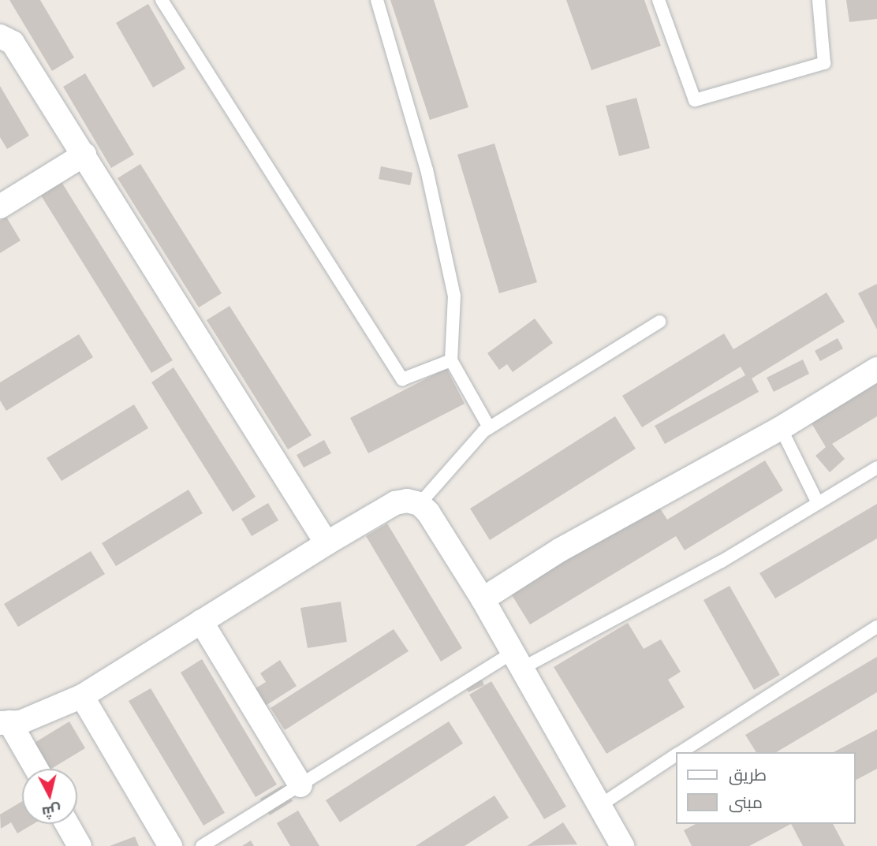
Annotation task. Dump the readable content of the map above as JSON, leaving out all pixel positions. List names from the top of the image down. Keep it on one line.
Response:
{"legend":["طريق","مبنى"],"north":"bottom"}
